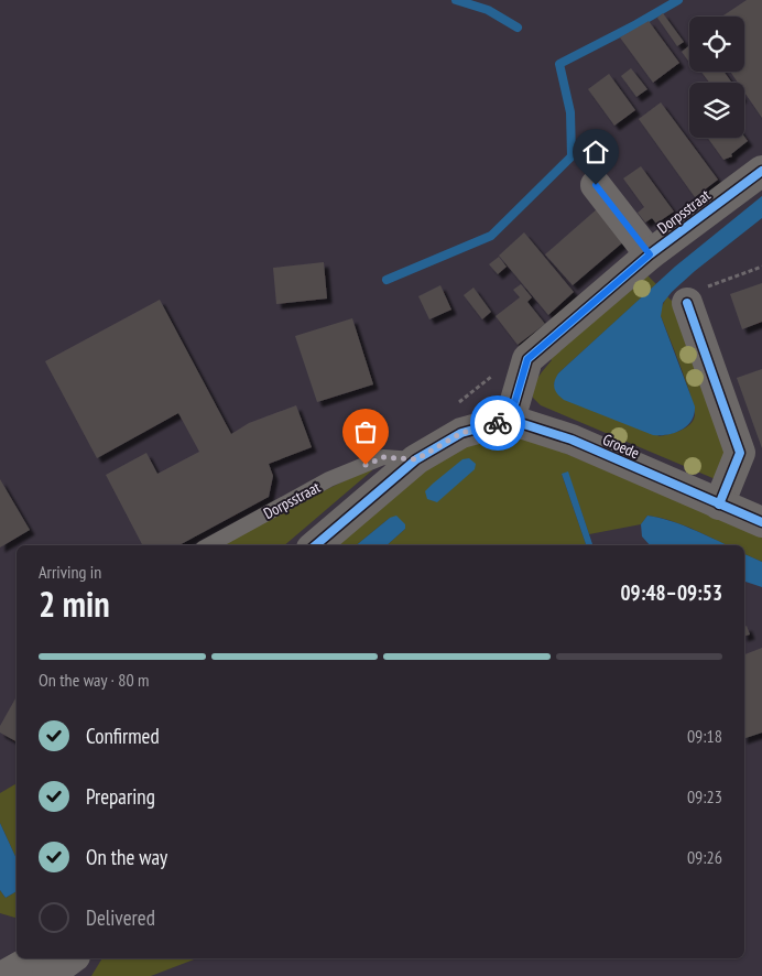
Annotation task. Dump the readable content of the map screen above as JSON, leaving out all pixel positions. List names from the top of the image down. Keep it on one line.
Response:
{"streets":{"street":["Dorpsstraat","Groede"]},"crossings":[["Dorpsstraat","Groede"]],"page":{"heading":["2 min","Arriving in","09:48–09:53"],"bar":"On the way · 80 m","list":[["Confirmed","09:18"],["Preparing","09:23"],["On the way","09:26"],"Delivered"]}}
